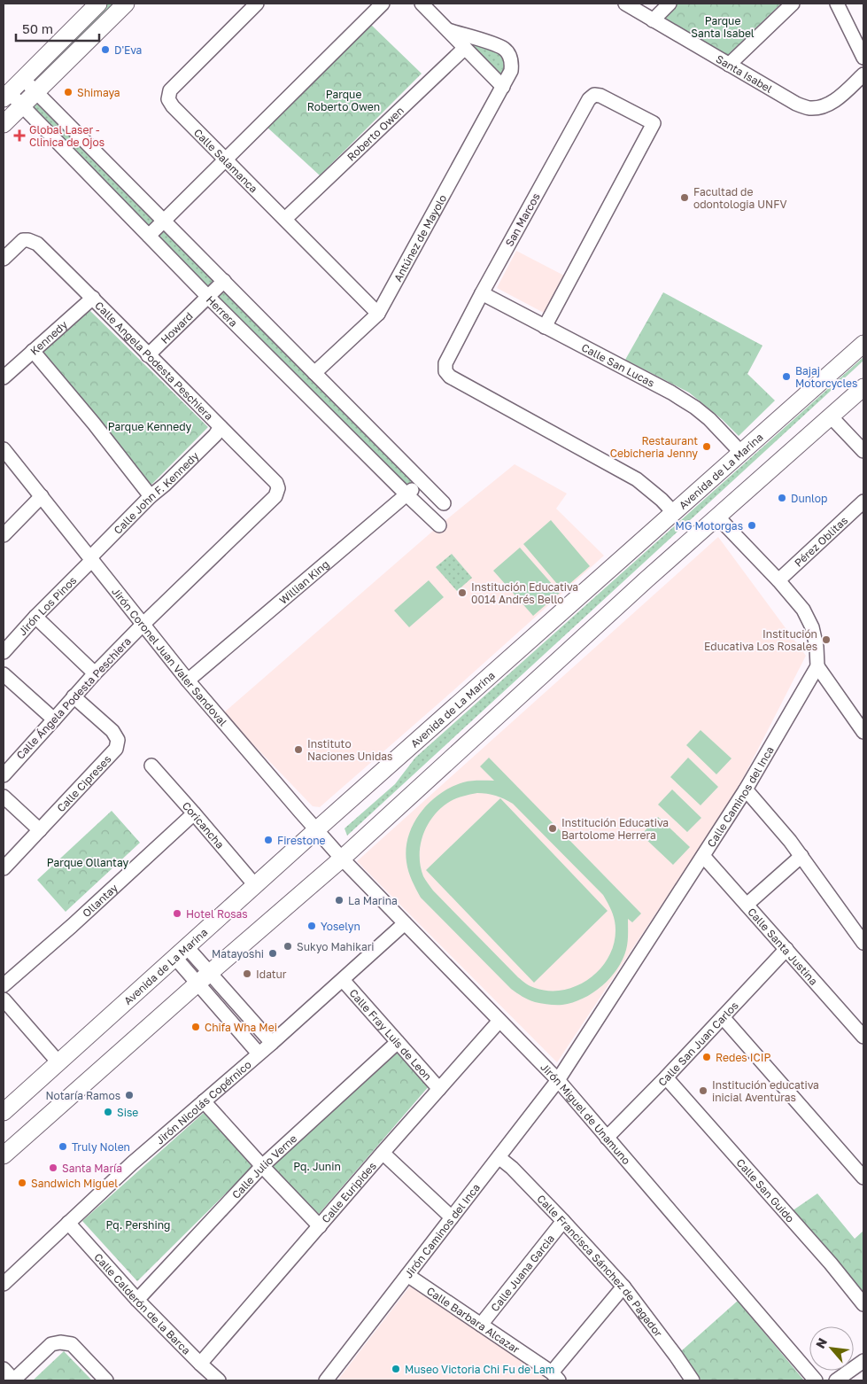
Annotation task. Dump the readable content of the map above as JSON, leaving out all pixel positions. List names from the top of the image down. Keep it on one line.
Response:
{"streets":{"main road":["Avenida de La Marina"],"street":["Santa Isabel","Roberto Owen","Calle Salamanca","San Marcos","Antúnez de Mayolo","Herrera","Howard","Kennedy","Calle Angela Podesta Peschiera","Calle San Lucas","Calle John F. Kennedy","Pérez Oblitas","Willian King","Jirón Los Pinos","Jirón Coronel Juan Valer Sandoval","Calle Ángela Podesta Peschiera","Calle Cipreses","Calle Caminos del Inca","Coricancha","Ollantay","Calle Santa Justina","Calle Fray Luis de Leon","Calle San Juan Carlos","Jirón Nicolás Copérnico","Jirón Miguel de Unamuno","Calle Julio Verne","Calle San Guido","Calle Euripides","Jirón Caminos del Inca","Calle Francisca Sánchez de Pagador","Calle Juana Garcia","Calle Calderón de la Barca","Calle Barbara Alcazar"]},"crossings":[["Roberto Owen","Calle Salamanca"],["Roberto Owen","Antúnez de Mayolo"],["Calle Salamanca","Antúnez de Mayolo"],["San Marcos","Calle San Lucas"],["San Marcos","Avenida de La Marina"],["Antúnez de Mayolo","Herrera"],["Herrera","Howard"],["Herrera","Willian King"],["Howard","Calle Angela Podesta Peschiera"],["Kennedy","Calle Angela Podesta Peschiera"],["Calle Angela Podesta Peschiera","Calle John F. Kennedy"],["Calle Angela Podesta Peschiera","Calle Ángela Podesta Peschiera"],["Calle San Lucas","Avenida de La Marina"],["Avenida de La Marina","Jirón Coronel Juan Valer Sandoval"],["Avenida de La Marina","Coricancha"],["Calle John F. Kennedy","Jirón Los Pinos"],["Calle John F. Kennedy","Jirón Coronel Juan Valer Sandoval"],["Willian King","Jirón Coronel Juan Valer Sandoval"],["Jirón Los Pinos","Jirón Coronel Juan Valer Sandoval"],["Jirón Coronel Juan Valer Sandoval","Calle Ángela Podesta Peschiera"],["Jirón Coronel Juan Valer Sandoval","Jirón Miguel de Unamuno"],["Calle Ángela Podesta Peschiera","Calle Cipreses"],["Calle Caminos del Inca","Calle Santa Justina"],["Calle Caminos del Inca","Jirón Miguel de Unamuno"],["Calle Caminos del Inca","Jirón Caminos del Inca"],["Coricancha","Ollantay"],["Calle Santa Justina","Calle San Juan Carlos"],["Calle Fray Luis de Leon","Jirón Nicolás Copérnico"],["Calle Fray Luis de Leon","Calle Julio Verne"],["Calle Fray Luis de Leon","Calle Euripides"],["Calle San Juan Carlos","Jirón Miguel de Unamuno"],["Calle San Juan Carlos","Calle San Guido"],["Jirón Nicolás Copérnico","Jirón Miguel de Unamuno"],["Jirón Nicolás Copérnico","Calle Calderón de la Barca"],["Jirón Miguel de Unamuno","Calle Euripides"],["Jirón Miguel de Unamuno","Jirón Caminos del Inca"],["Calle Julio Verne","Calle Calderón de la Barca"],["Calle Euripides","Calle Calderón de la Barca"],["Jirón Caminos del Inca","Calle Francisca Sánchez de Pagador"],["Jirón Caminos del Inca","Calle Barbara Alcazar"],["Calle Francisca Sánchez de Pagador","Calle Juana Garcia"],["Calle Juana Garcia","Calle Barbara Alcazar"]],"parks":["Parque Santa Isabel","Parque Roberto Owen","Parque Kennedy","Parque Ollantay","Pq. Junin","Pq. Pershing"],"places":{"other":["D'Eva","Shimaya","Facultad de odontologia UNFV","Bajaj Motorcycles","Restaurant Cebicheria Jenny","Dunlop","MG Motorgas","Institución Educativa 0014 Andrés Bello","Institución Educativa Los Rosales","Instituto Naciones Unidas","Institución Educativa Bartolome Herrera","Firestone","La Marina","Hotel Rosas","Yoselyn","Sukyo Mahikari","Matayoshi","Idatur","Chifa Wha Mei","Redes ICIP","Institución educativa inicial Aventuras","Notaría Ramos","Sise","Truly Nolen","Santa María","Sandwich Miguel","Museo Victoria Chi Fu de Lam"],"health":["Global Laser - Clinica de Ojos"]},"scale_bar":"50 m","north":"top left"}
